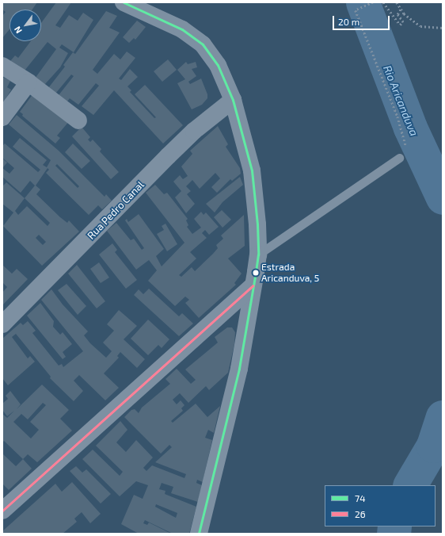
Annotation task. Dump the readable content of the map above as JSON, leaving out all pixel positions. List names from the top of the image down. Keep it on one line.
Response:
{"streets":{"street":["Rua Pedro Canal"]},"water":["Rio Aricanduva"],"places":["Estrada Aricanduva, 5"],"lines":["transit line 74","transit line 26"],"legend":["74","26"],"scale_bar":"20 m","north":"bottom left"}
